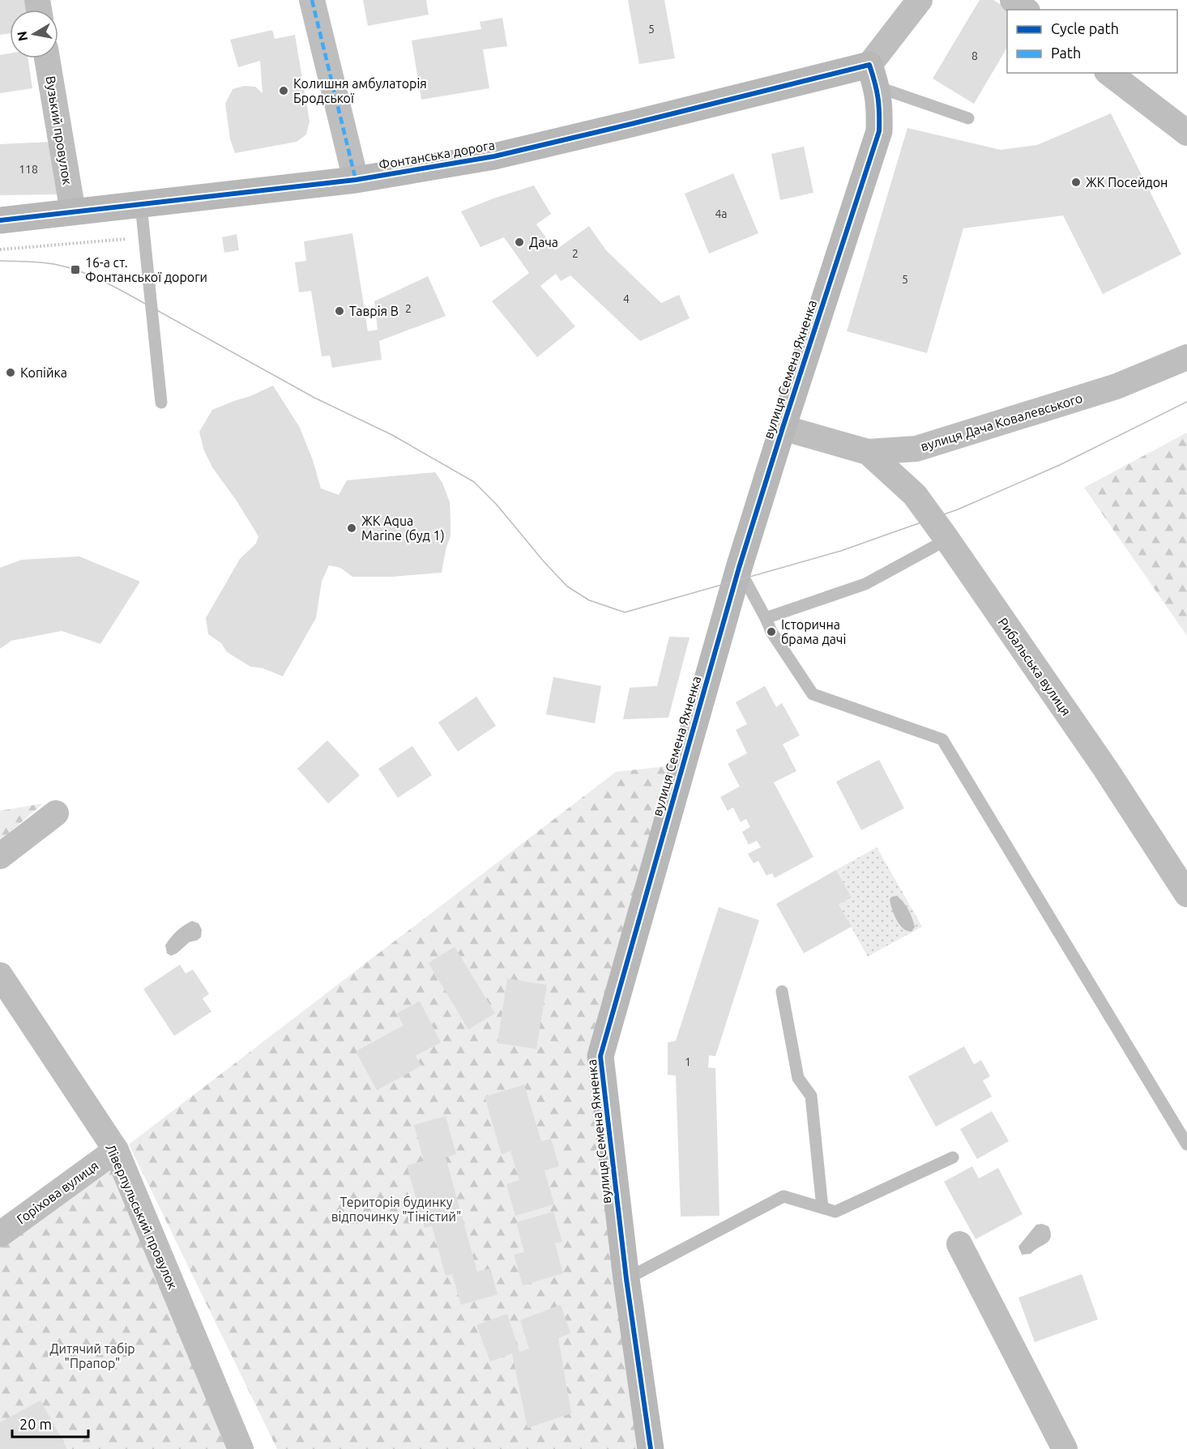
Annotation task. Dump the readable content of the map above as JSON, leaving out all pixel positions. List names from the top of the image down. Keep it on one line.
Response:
{"streets":{"street":["Вузький провулок","Фонтанська дорога","вулиця Семена Яхненка","вулиця Дача Ковалевського","Рибальська вулиця","Горіхова вулиця","Ліверпульський провулок"]},"crossings":[["Вузький провулок","Фонтанська дорога"],["Фонтанська дорога","вулиця Семена Яхненка"],["вулиця Семена Яхненка","вулиця Дача Ковалевського"],["вулиця Дача Ковалевського","Рибальська вулиця"],["Горіхова вулиця","Ліверпульський провулок"]],"parks":["Територія будинку відпочинку \"Тіністий\"","Дитячий табір \"Прапор\""],"places":{"other":["Колишня амбулаторія Бродської","ЖК Посейдон","Дача","Таврія В","Копійка","ЖК Aqua Marine (буд 1)","Історична брама дачі"],"transit":["16-а ст. Фонтанської дороги"]},"house_numbers":["5","8","118","4а","2","5","4","2","1"],"legend":["Cycle path","Path"],"scale_bar":"20 m","north":"left"}
